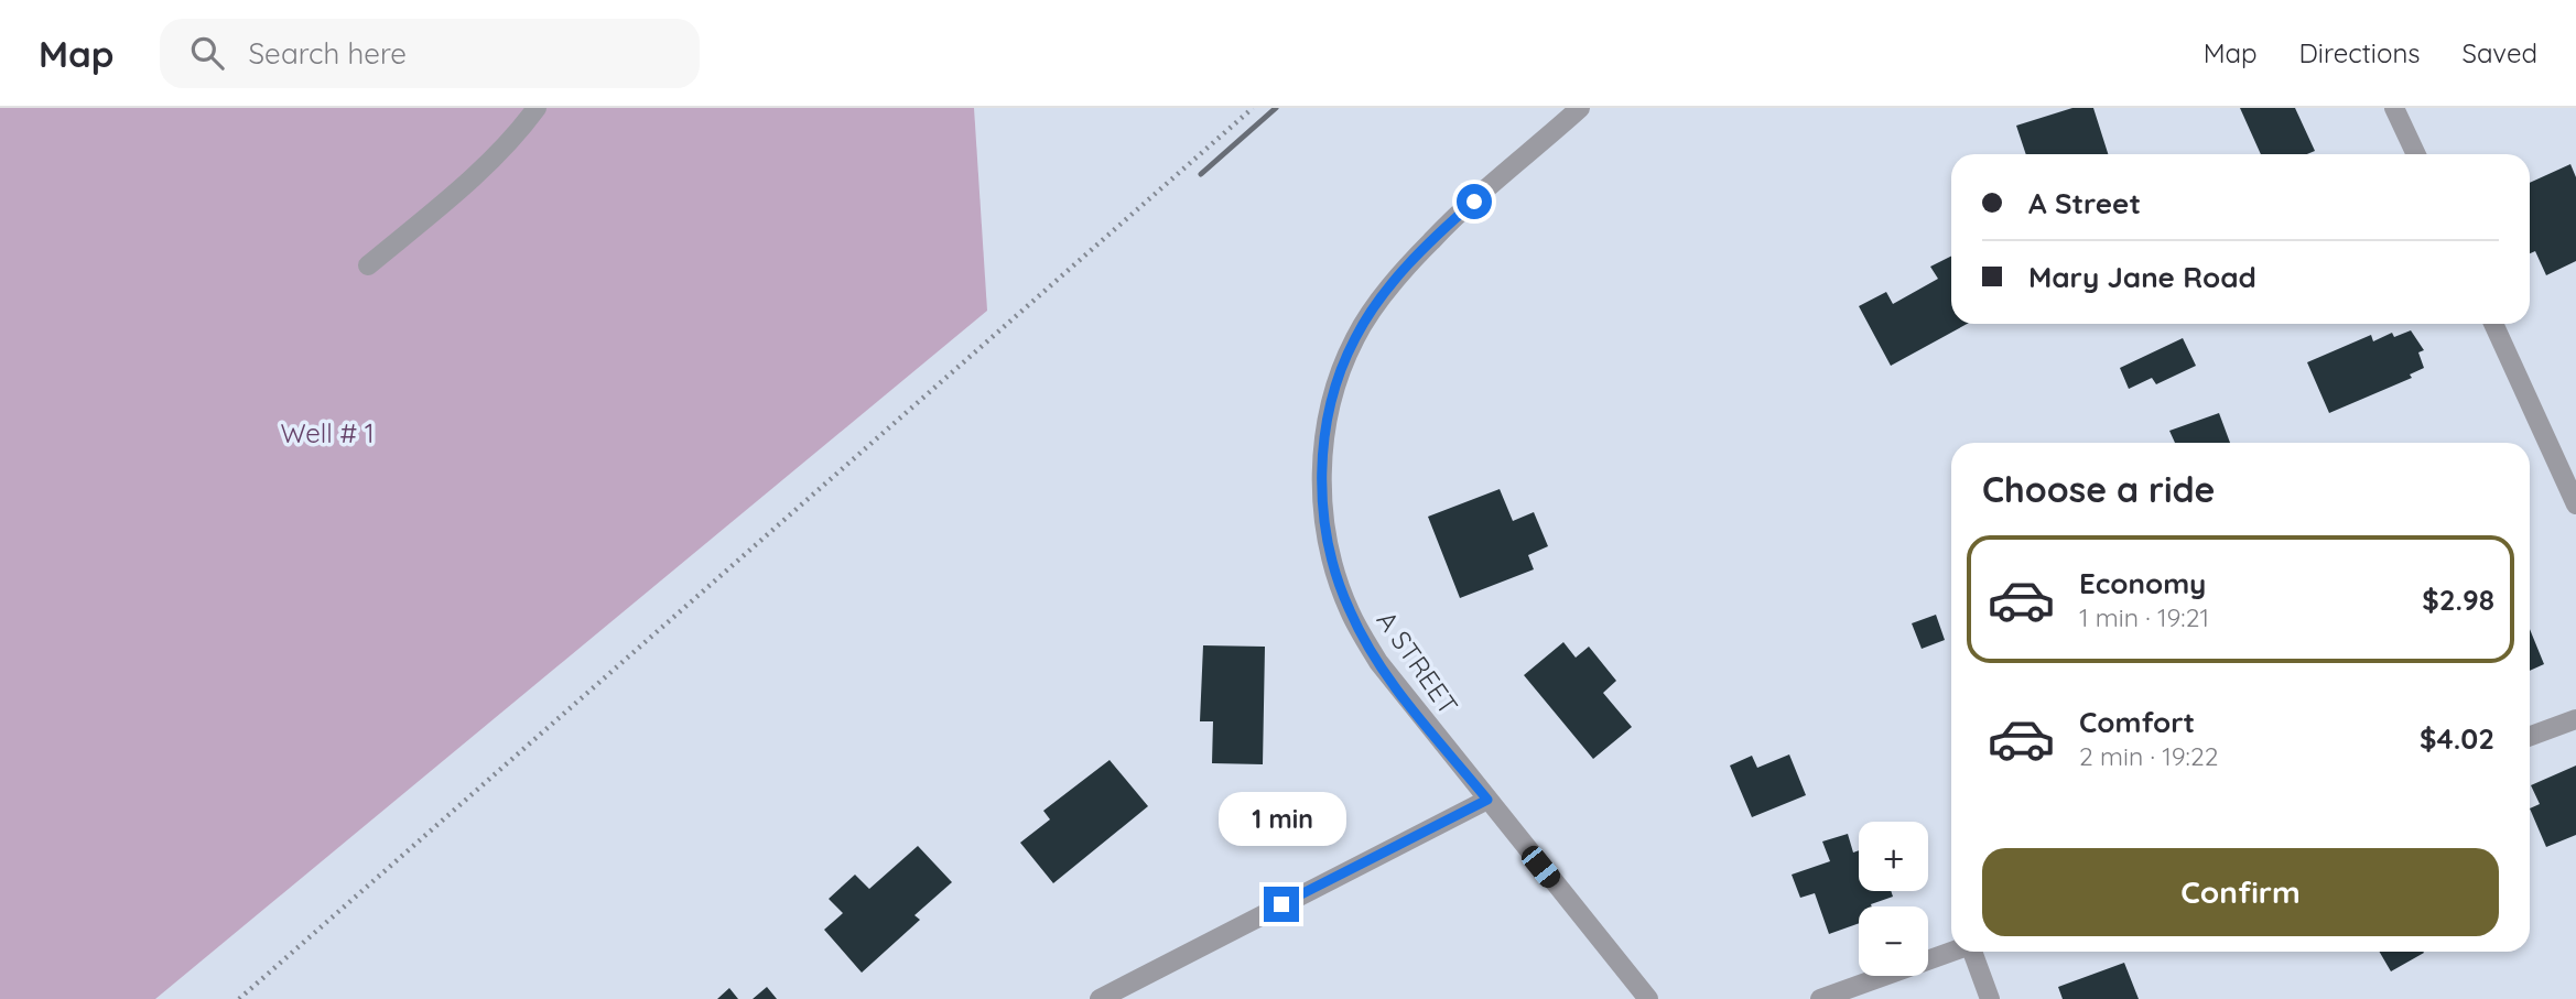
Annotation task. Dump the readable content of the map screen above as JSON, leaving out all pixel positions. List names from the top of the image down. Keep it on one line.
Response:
{"streets":{"street":["A STREET"]},"parks":["Well # 1"],"page":{"header":"Map","search":"Search here","nav":["Map","Directions","Saved"],"banner":["A Street","Mary Jane Road"],"heading":"Choose a ride","list":[{"name":"Economy","note":"1 min · 19:21","value":"$2.98"},{"name":"Comfort","note":"2 min · 19:22","value":"$4.02"}],"bubble":"1 min","map_buttons":["+","−"],"buttons":"Confirm"}}
